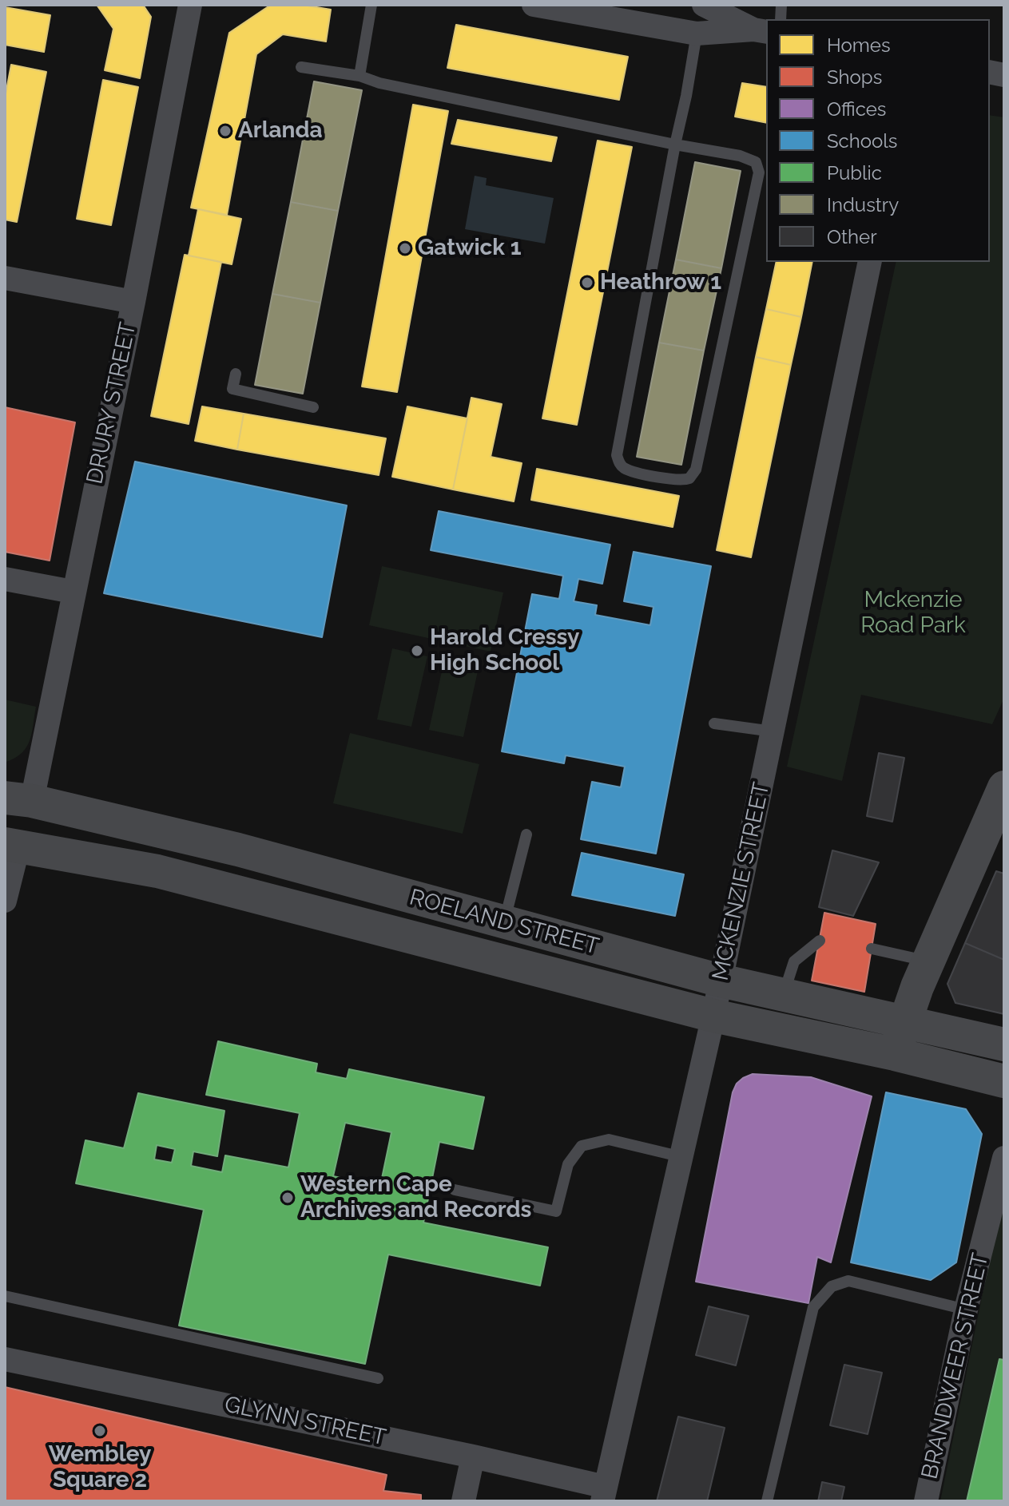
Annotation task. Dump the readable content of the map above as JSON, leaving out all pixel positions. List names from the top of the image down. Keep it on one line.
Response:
{"streets":{"main road":["ROELAND STREET"],"street":["DRURY STREET","MCKENZIE STREET","BRANDWEER STREET","GLYNN STREET"]},"crossings":[["DRURY STREET","ROELAND STREET"],["MCKENZIE STREET","ROELAND STREET"],["MCKENZIE STREET","GLYNN STREET"]],"parks":["Mckenzie Road Park"],"places":["Arlanda","Gatwick 1","Heathrow 1","Harold Cressy High School","Western Cape Archives and Records","Wembley Square 2"],"legend":["Homes","Shops","Offices","Schools","Public","Industry","Other"]}
